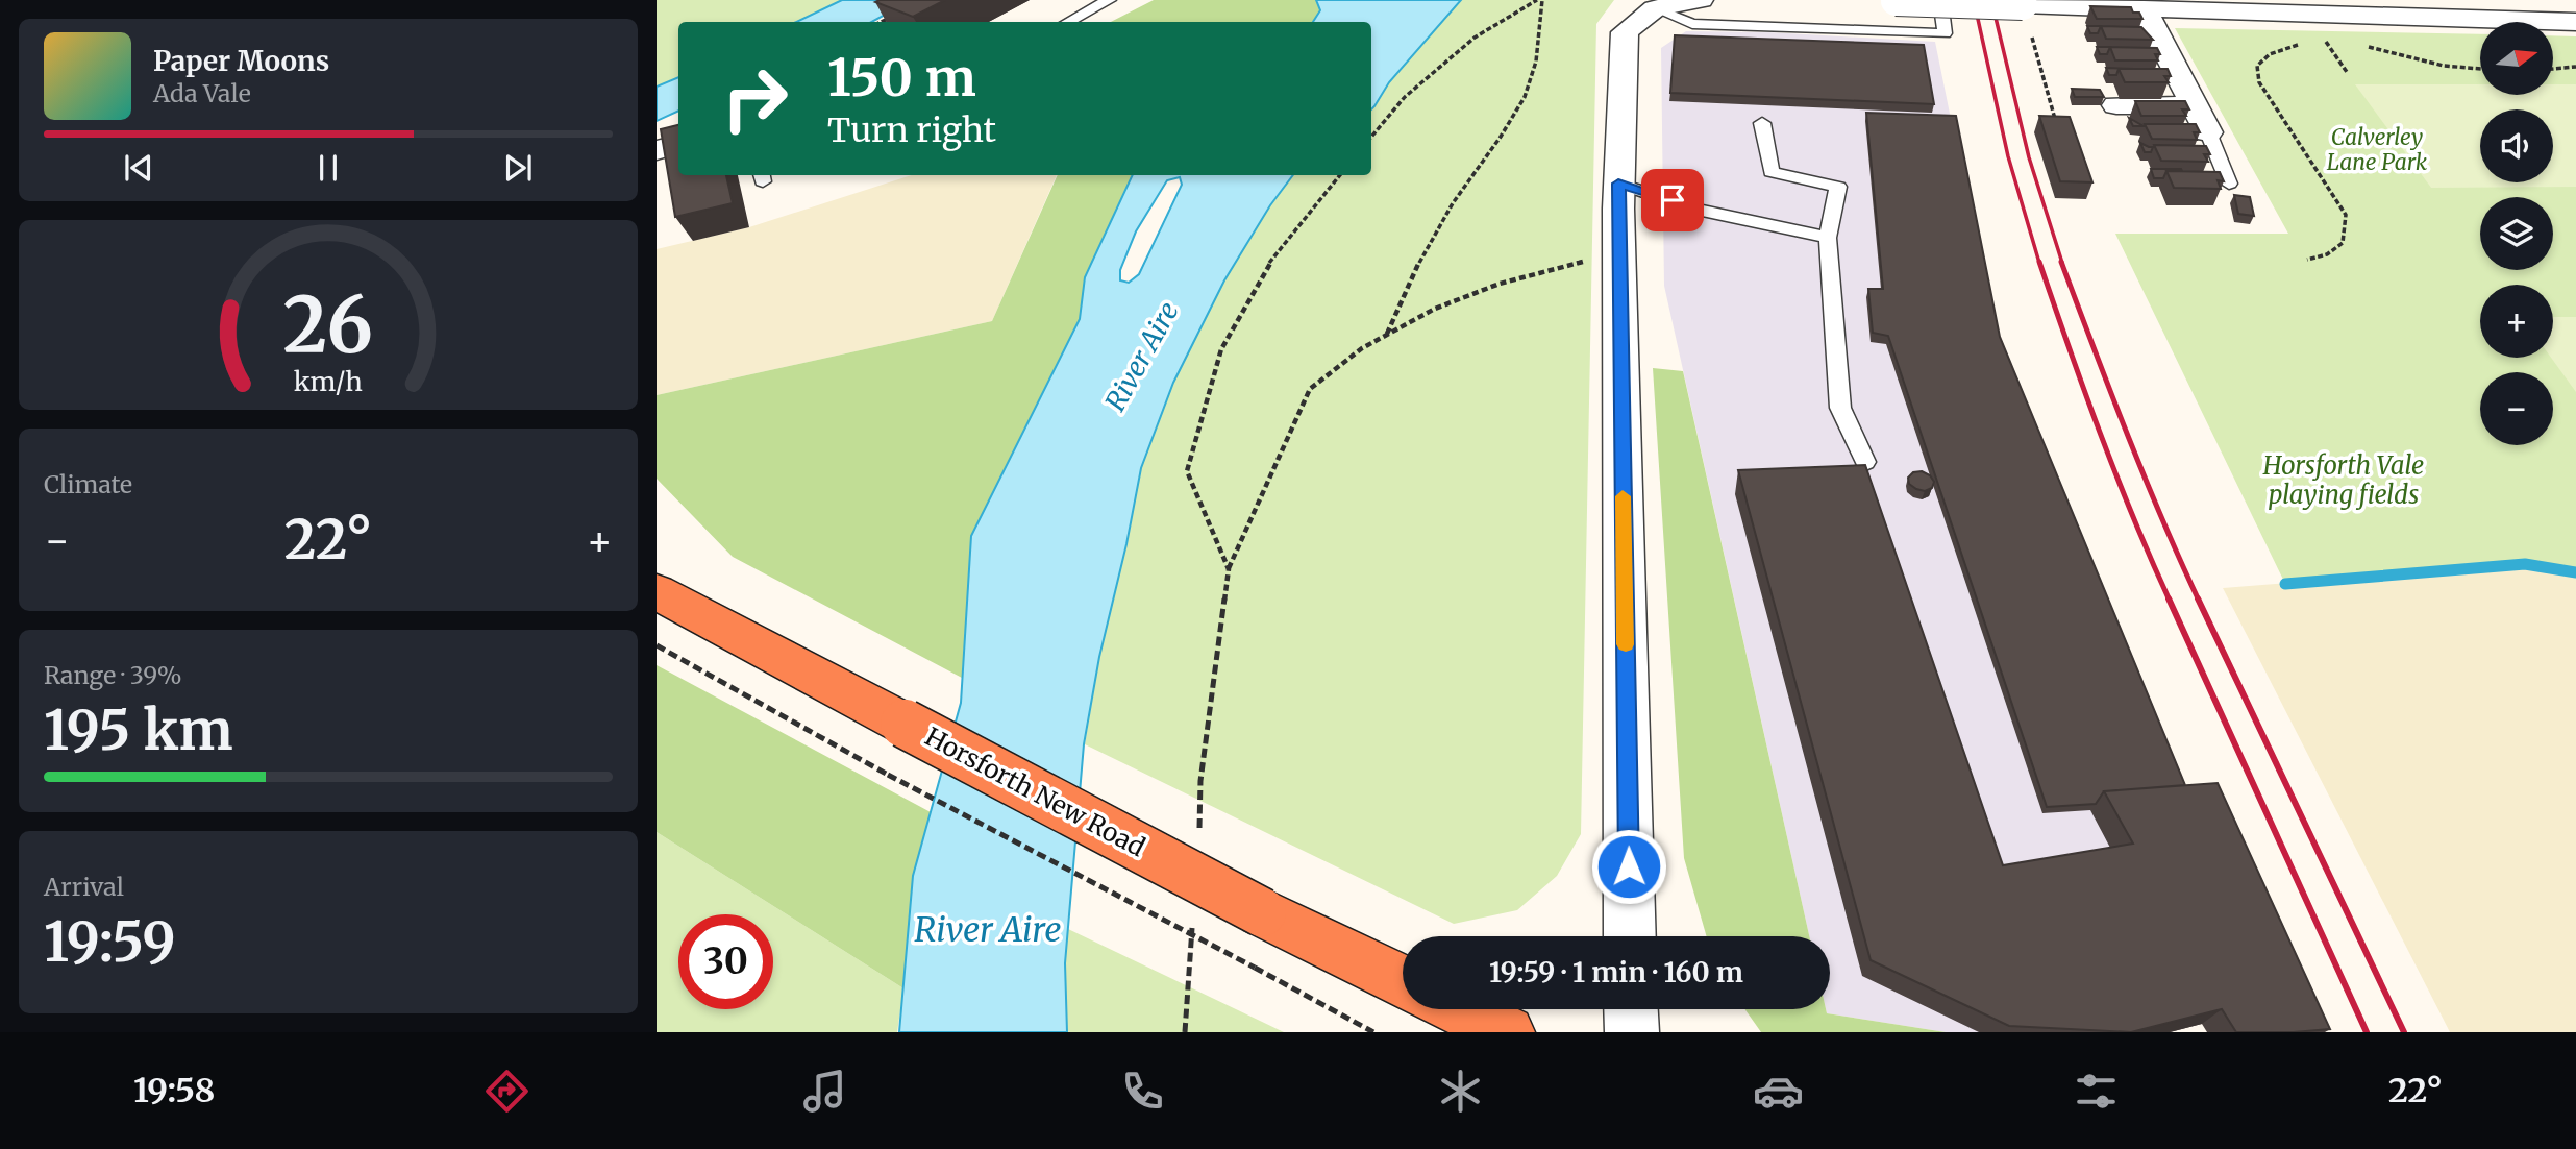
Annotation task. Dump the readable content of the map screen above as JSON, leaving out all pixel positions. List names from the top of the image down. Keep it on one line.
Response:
{"streets":{"highway":["Horsforth New Road"]},"water":["River Aire"],"parks":["Calverley Lane Park","Horsforth Vale playing fields"],"north":"right","page":{"map_buttons":["+","−"],"turn":["150 m","Turn right"],"song":["Paper Moons","Ada Vale"],"tile":["Climate",["Range · 39%","195 km"],["Arrival","19:59"]],"heat":["−","22°","+"],"limit":"30","trip":"19:59 · 1 min · 160 m","tabs":["19:58","22°"],"gauge":["26","km/h"]}}
